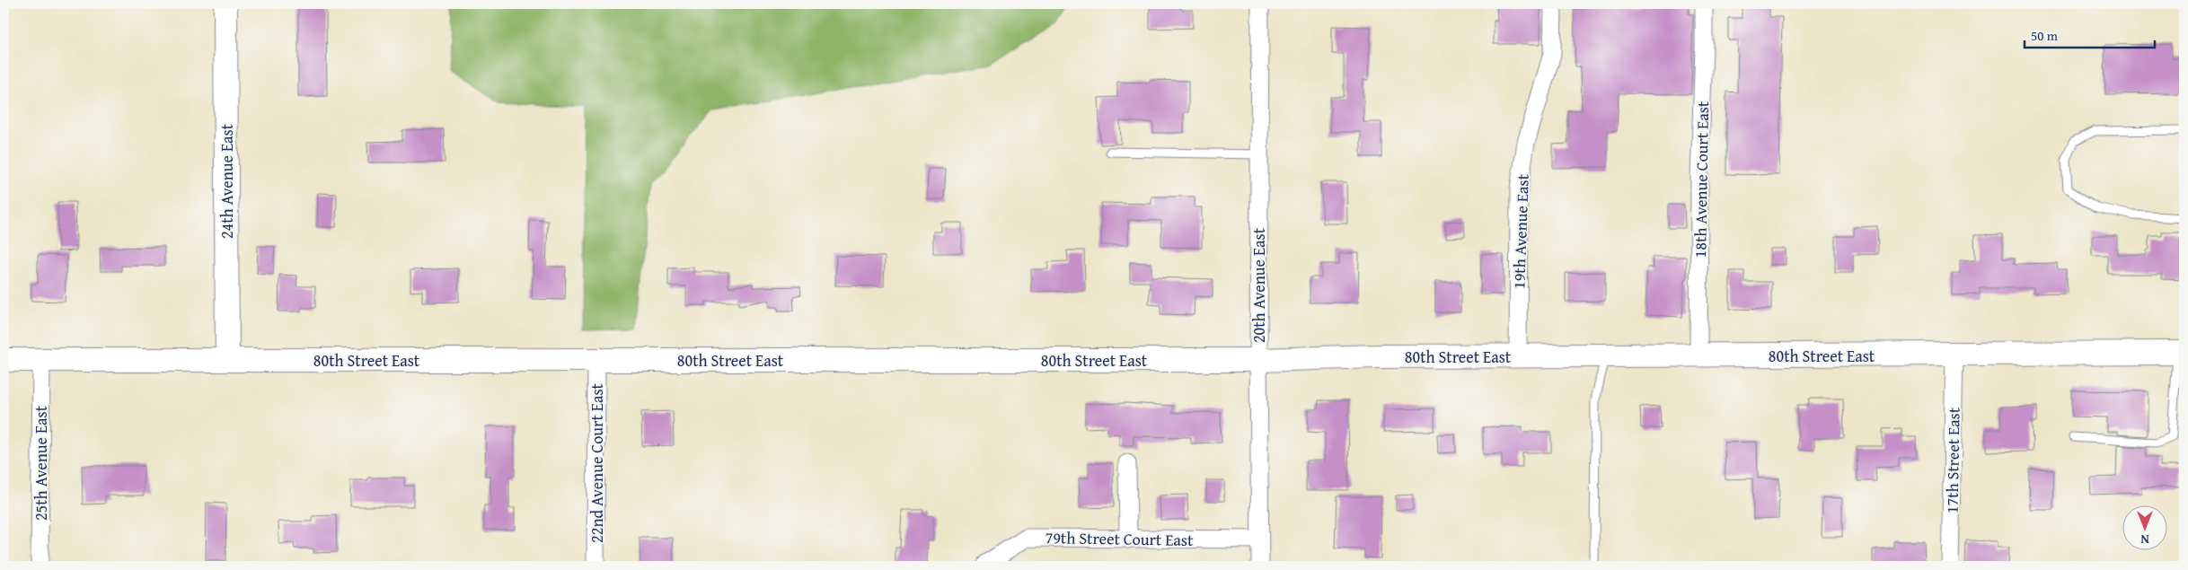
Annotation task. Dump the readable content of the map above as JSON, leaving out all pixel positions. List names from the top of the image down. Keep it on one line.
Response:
{"streets":{"street":["18th Avenue Court East","24th Avenue East","19th Avenue East","20th Avenue East","80th Street East","17th Street East","25th Avenue East","22nd Avenue Court East","79th Street Court East"]},"crossings":[["18th Avenue Court East","80th Street East"],["24th Avenue East","80th Street East"],["19th Avenue East","80th Street East"],["20th Avenue East","80th Street East"],["20th Avenue East","79th Street Court East"],["80th Street East","17th Street East"],["80th Street East","25th Avenue East"],["80th Street East","22nd Avenue Court East"]],"scale_bar":"50 m","north":"bottom"}
